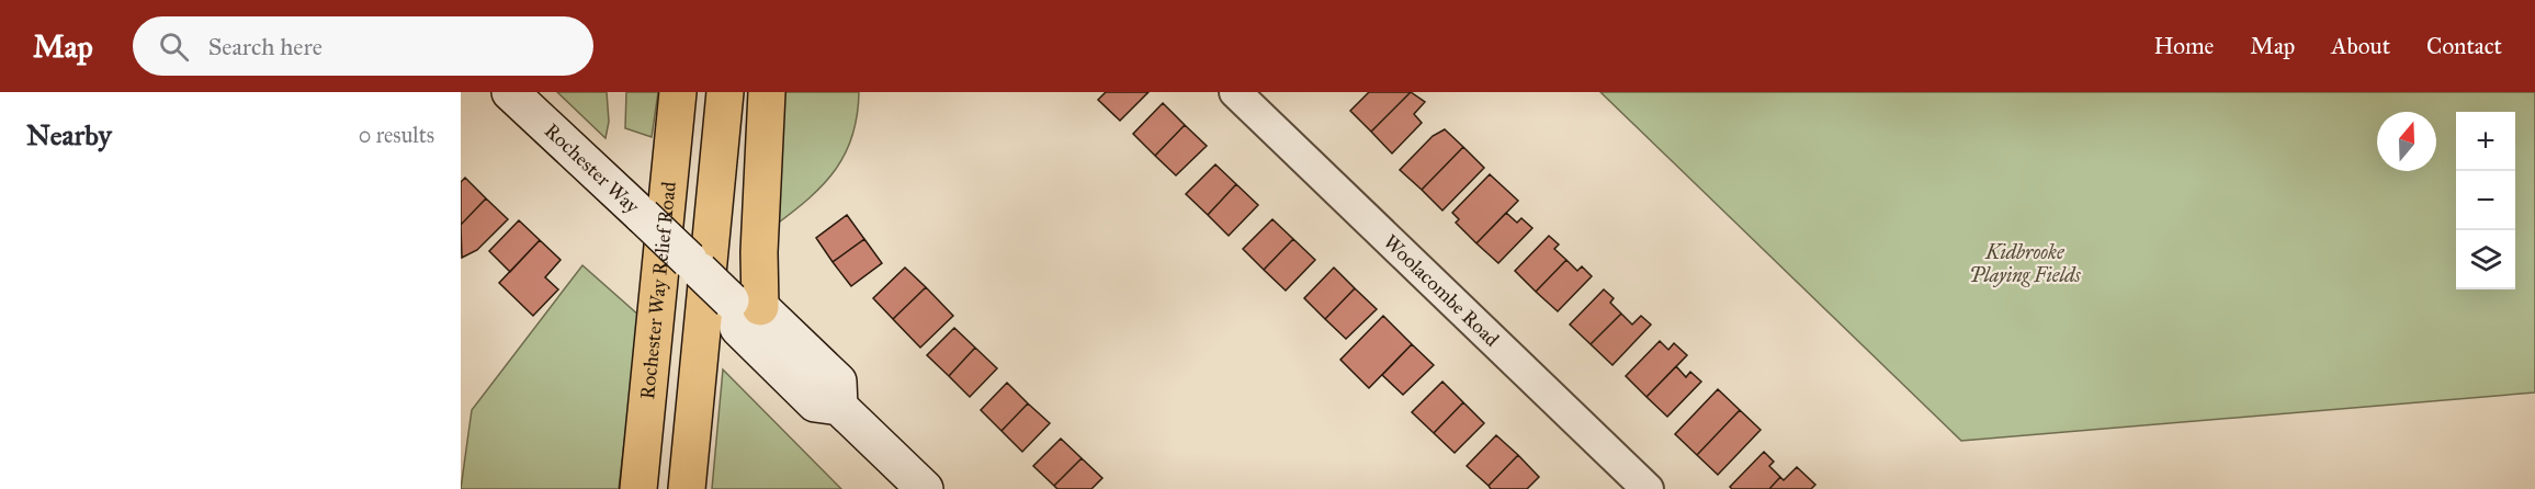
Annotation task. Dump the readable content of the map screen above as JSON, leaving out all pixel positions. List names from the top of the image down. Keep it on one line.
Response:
{"streets":{"highway":["Rochester Way Relief Road"],"street":["Rochester Way","Woolacombe Road"]},"parks":["Kidbrooke Playing Fields"],"north":"top","page":{"header":"Map","search":"Search here","nav":["Home","Map","About","Contact"],"heading":["Nearby","0 results"],"map_buttons":["+","−"]}}
